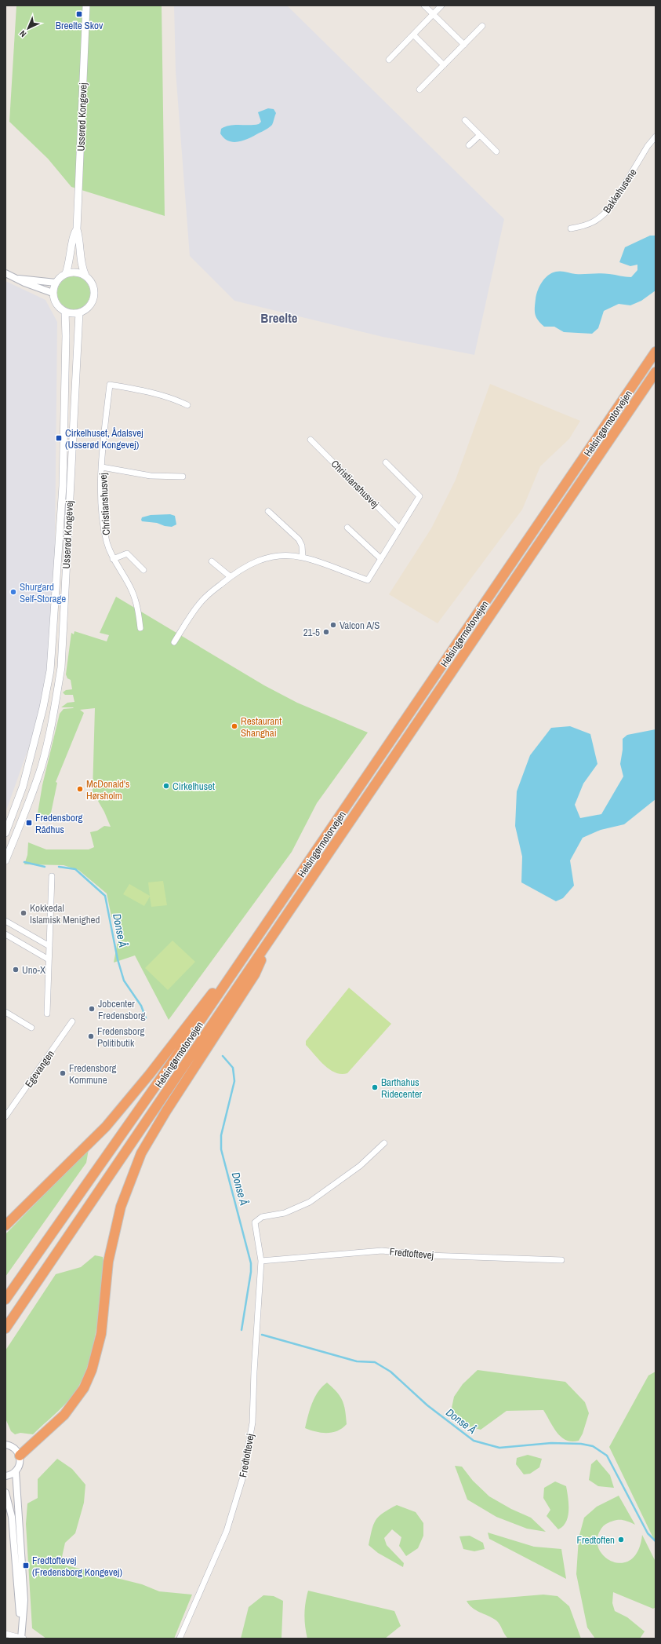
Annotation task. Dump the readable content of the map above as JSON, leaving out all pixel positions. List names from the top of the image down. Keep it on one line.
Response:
{"streets":{"highway":["Helsingørmotorvejen"],"main road":["Usserød Kongevej"],"street":["Bakkehusene","Christianshusvej","Egevangen","Fredtoftevej"]},"districts":["Breelte"],"water":["Donse Å"],"places":{"transit":["Breelte Skov","Cirkelhuset, Ådalsvej (Usserød Kongevej)","Fredensborg Rådhus","Fredtoftevej (Fredensborg Kongevej)"],"other":["Shurgard Self-Storage","Valcon A/S","21-5","Restaurant Shanghai","Cirkelhuset","McDonald's Hørsholm","Kokkedal Islamisk Menighed","Uno-X","Jobcenter Fredensborg","Fredensborg Politibutik","Fredensborg Kommune","Barthahus Ridecenter","Fredtoften"]},"north":"bottom left"}
